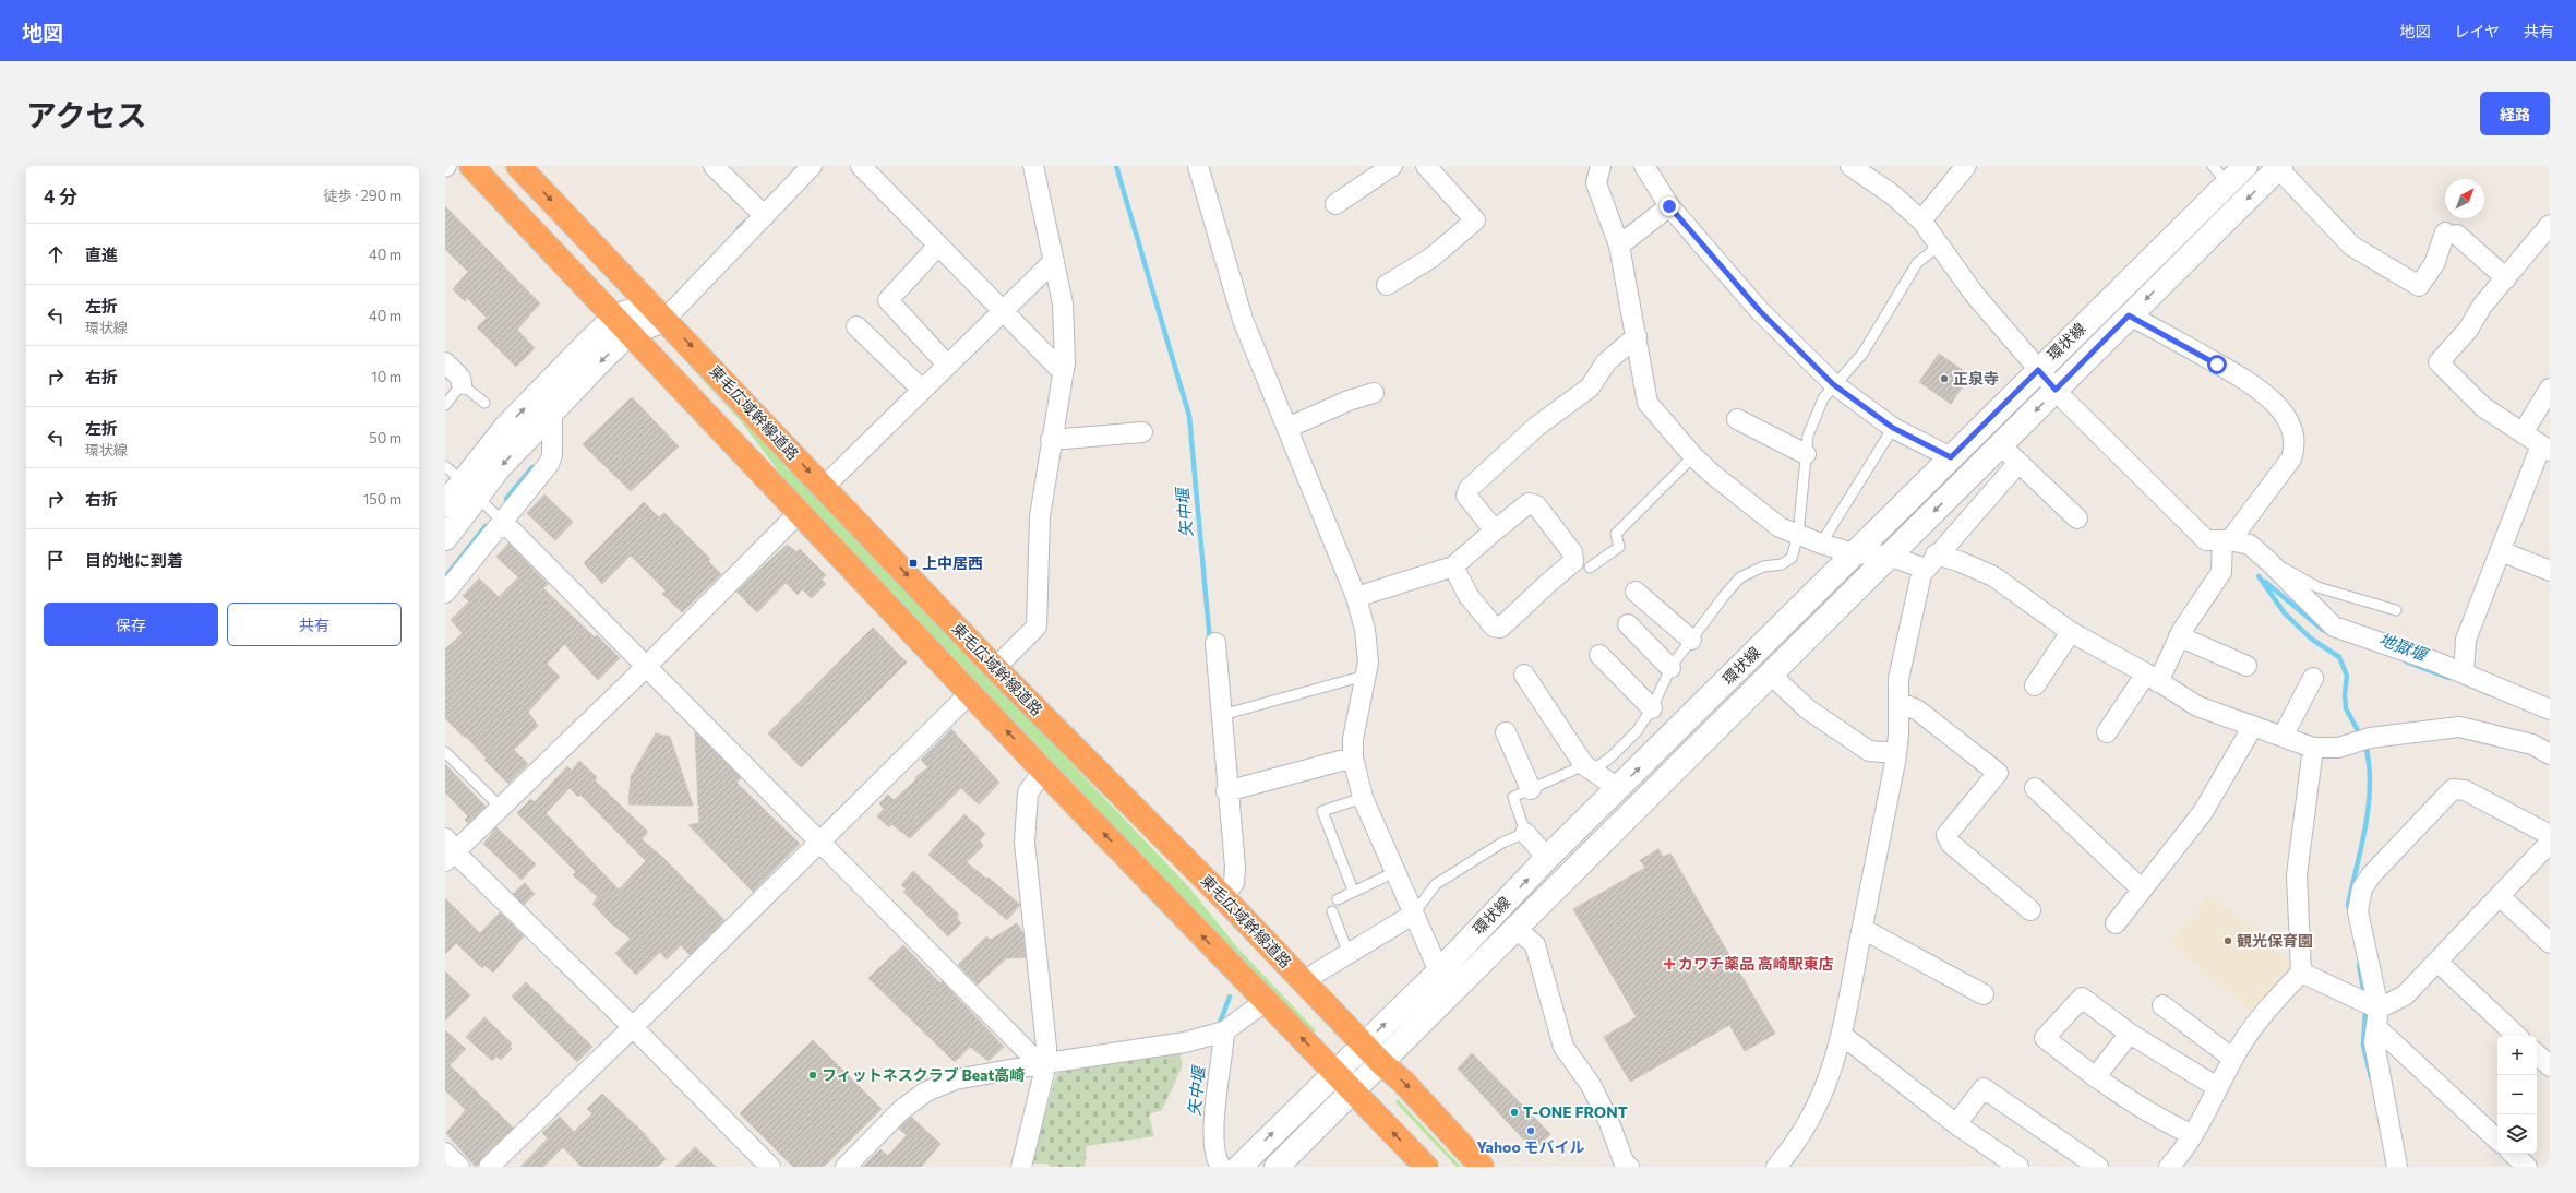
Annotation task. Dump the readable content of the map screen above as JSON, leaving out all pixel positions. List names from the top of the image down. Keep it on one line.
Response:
{"streets":{"highway":["東毛広域幹線道路"],"street":["環状線"]},"crossings":[["環状線","東毛広域幹線道路"]],"water":["矢中堰","地獄堰"],"places":{"other":["正泉寺","観光保育園","フィットネスクラブ Beat高崎","T-ONE FRONT","Yahoo モバイル"],"transit":["上中居西"],"health":["カワチ薬品 高崎駅東店"]},"north":"top right","page":{"header":"地図","nav":["地図","レイヤ","共有"],"title":"アクセス","buttons":["経路",["保存","共有"]],"heading":["4 分","徒歩 · 290 m"],"list":[["直進","40 m"],["左折","環状線","40 m"],["右折","10 m"],["左折","環状線","50 m"],["右折","150 m"],"目的地に到着"],"map_buttons":["+","−"]}}
